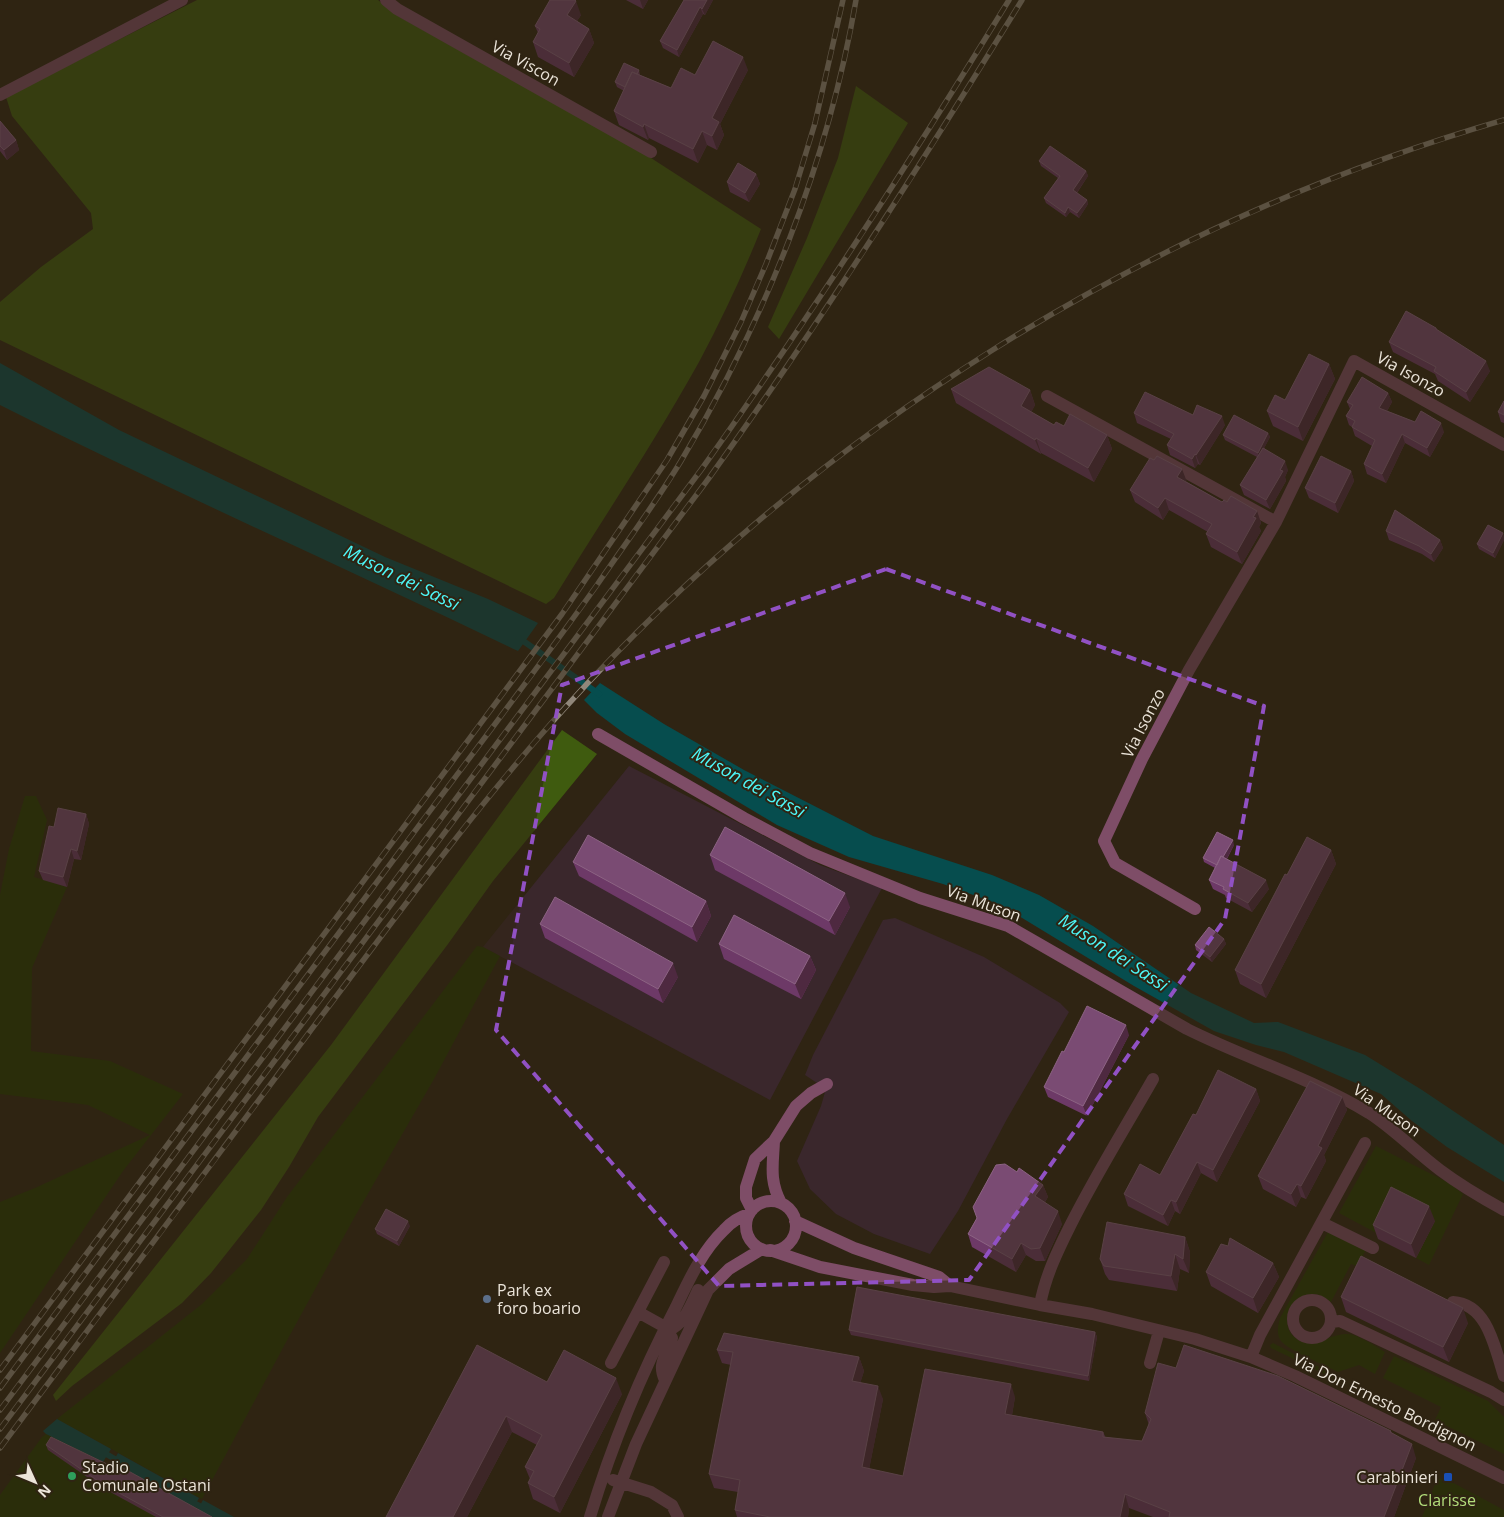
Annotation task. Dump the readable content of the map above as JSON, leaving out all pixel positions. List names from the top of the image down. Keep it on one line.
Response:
{"streets":{"street":["Via Viscon","Via Isonzo","Via Muson","Via Don Ernesto Bordignon"]},"water":["Muson dei Sassi"],"parks":["Clarisse"],"places":{"other":["Park ex foro boario","Stadio Comunale Ostani"],"transit":["Carabinieri"]},"north":"bottom right"}
